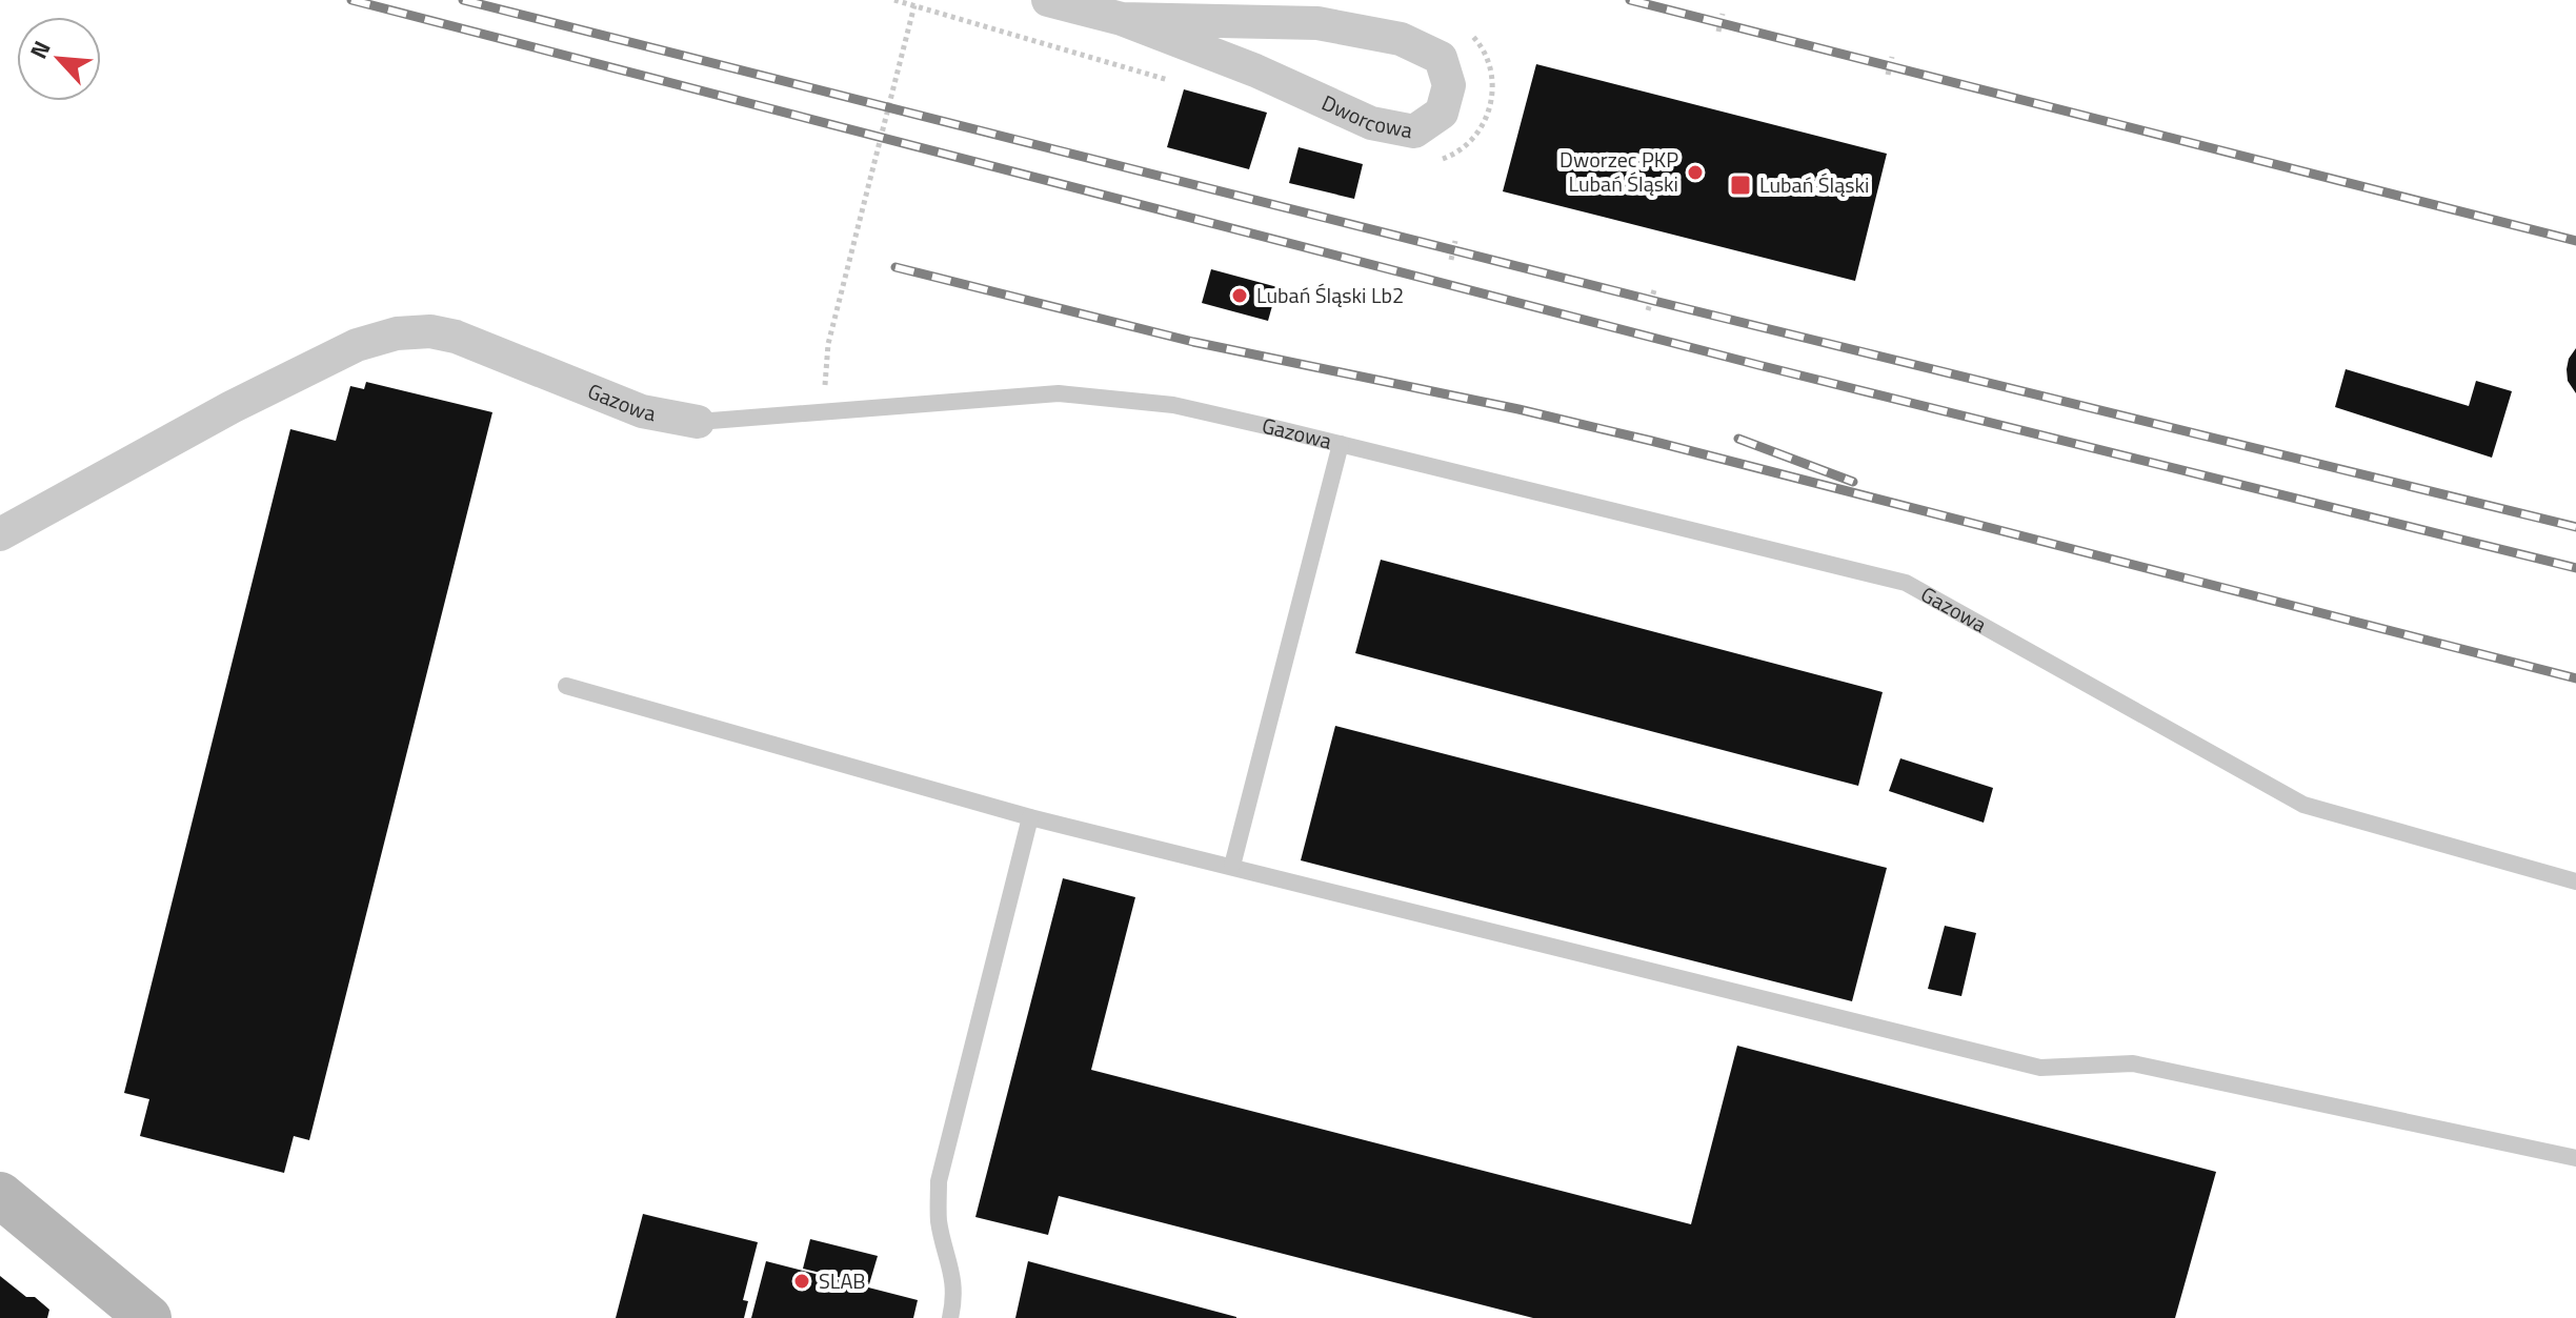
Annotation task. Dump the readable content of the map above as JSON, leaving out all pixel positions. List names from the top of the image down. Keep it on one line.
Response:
{"streets":{"street":["Dworcowa","Gazowa"]},"places":{"other":["Dworzec PKP Lubań Śląski","Lubań Śląski Lb2","SLAB"],"transit":["Lubań Śląski"]},"north":"top left"}
